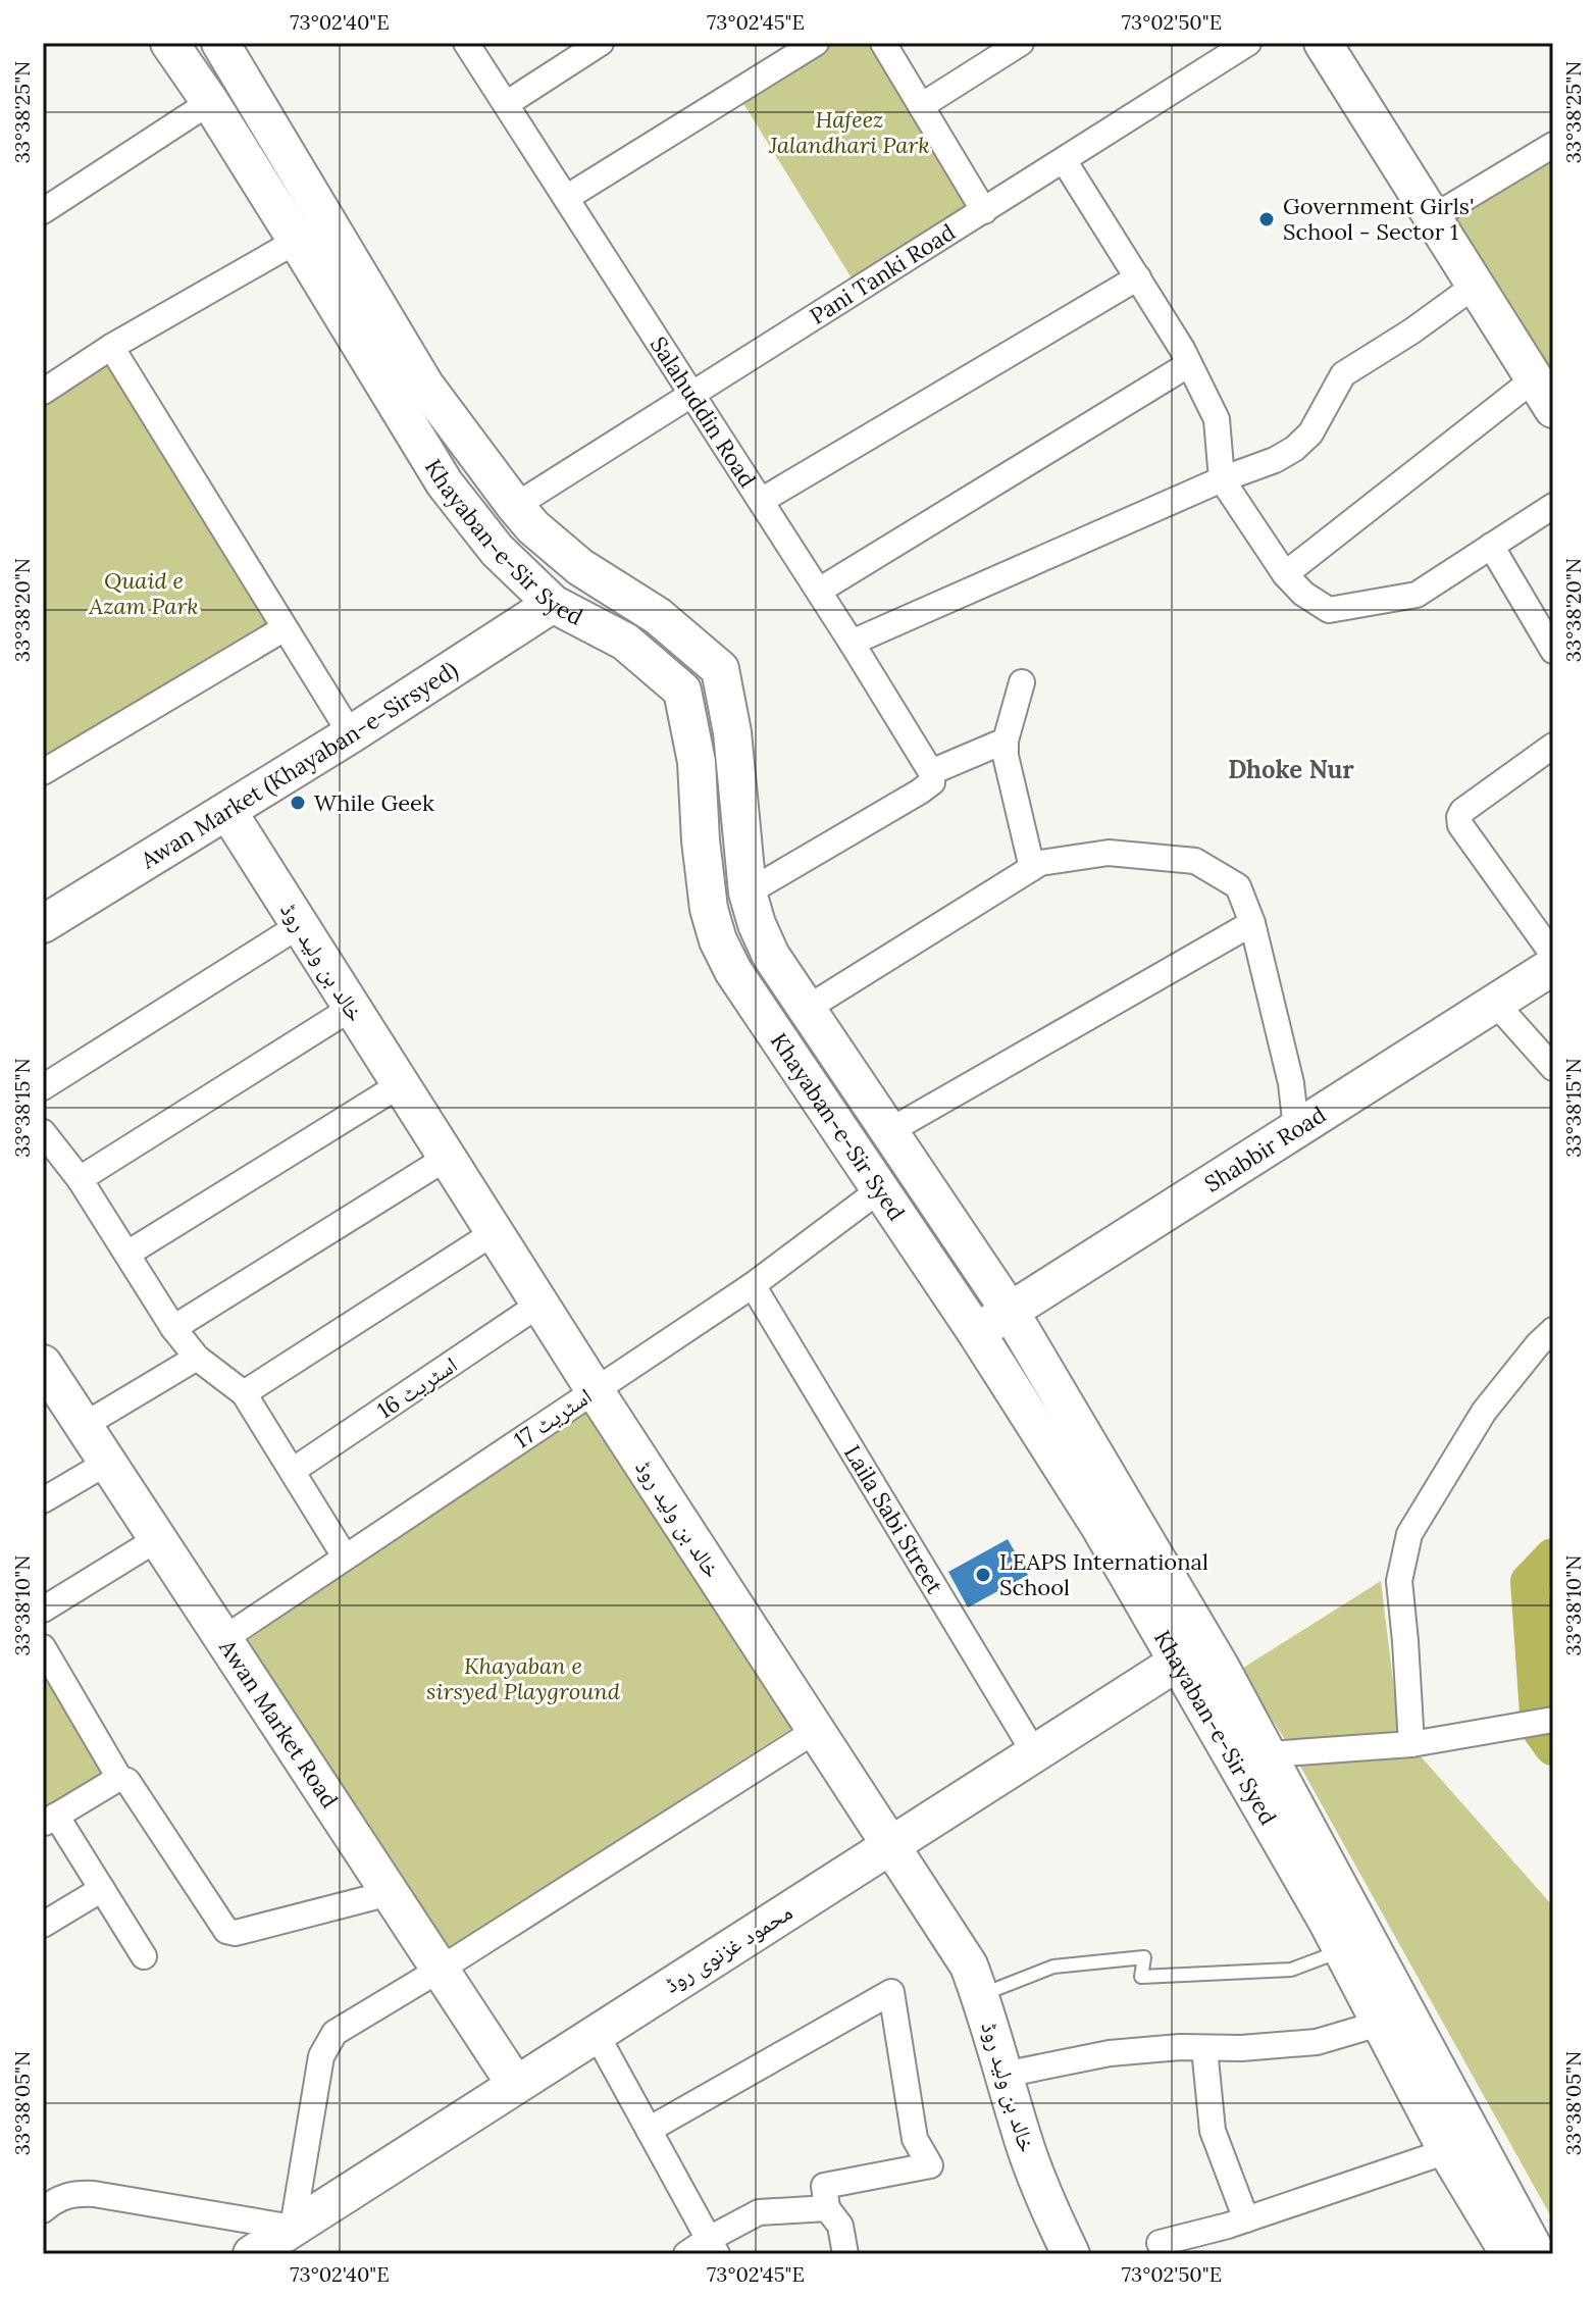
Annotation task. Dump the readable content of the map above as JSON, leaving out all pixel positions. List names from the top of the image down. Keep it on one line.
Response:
{"streets":{"street":["Pani Tanki Road","Salahuddin Road","Khayaban-e-Sir Syed","Awan Market (Khayaban-e-Sirsyed)","خالد بن ولید روڈ","Shabbir Road","اسٹریٹ 16","اسٹریٹ 17","Laila Sabi Street","Awan Market Road","محمود غزنوی روڈ"]},"crossings":[["Pani Tanki Road","Salahuddin Road"],["Pani Tanki Road","Khayaban-e-Sir Syed"],["Khayaban-e-Sir Syed","Awan Market (Khayaban-e-Sirsyed)"],["Khayaban-e-Sir Syed","Shabbir Road"],["Khayaban-e-Sir Syed","اسٹریٹ 17"],["Khayaban-e-Sir Syed","محمود غزنوی روڈ"],["Awan Market (Khayaban-e-Sirsyed)","خالد بن ولید روڈ"],["خالد بن ولید روڈ","اسٹریٹ 16"],["خالد بن ولید روڈ","اسٹریٹ 17"],["خالد بن ولید روڈ","محمود غزنوی روڈ"],["اسٹریٹ 17","Laila Sabi Street"],["اسٹریٹ 17","Awan Market Road"],["Laila Sabi Street","محمود غزنوی روڈ"],["Awan Market Road","محمود غزنوی روڈ"]],"districts":["Dhoke Nur"],"parks":["Hafeez Jalandhari Park","Quaid e Azam Park","Khayaban e sirsyed Playground"],"places":["Government Girls' School - Sector 1","While Geek","LEAPS International School"],"coordinates":["73°02'40\"E","73°02'45\"E","73°02'50\"E","33°38'25\"N","33°38'20\"N","33°38'15\"N","33°38'10\"N","33°38'05\"N"]}
